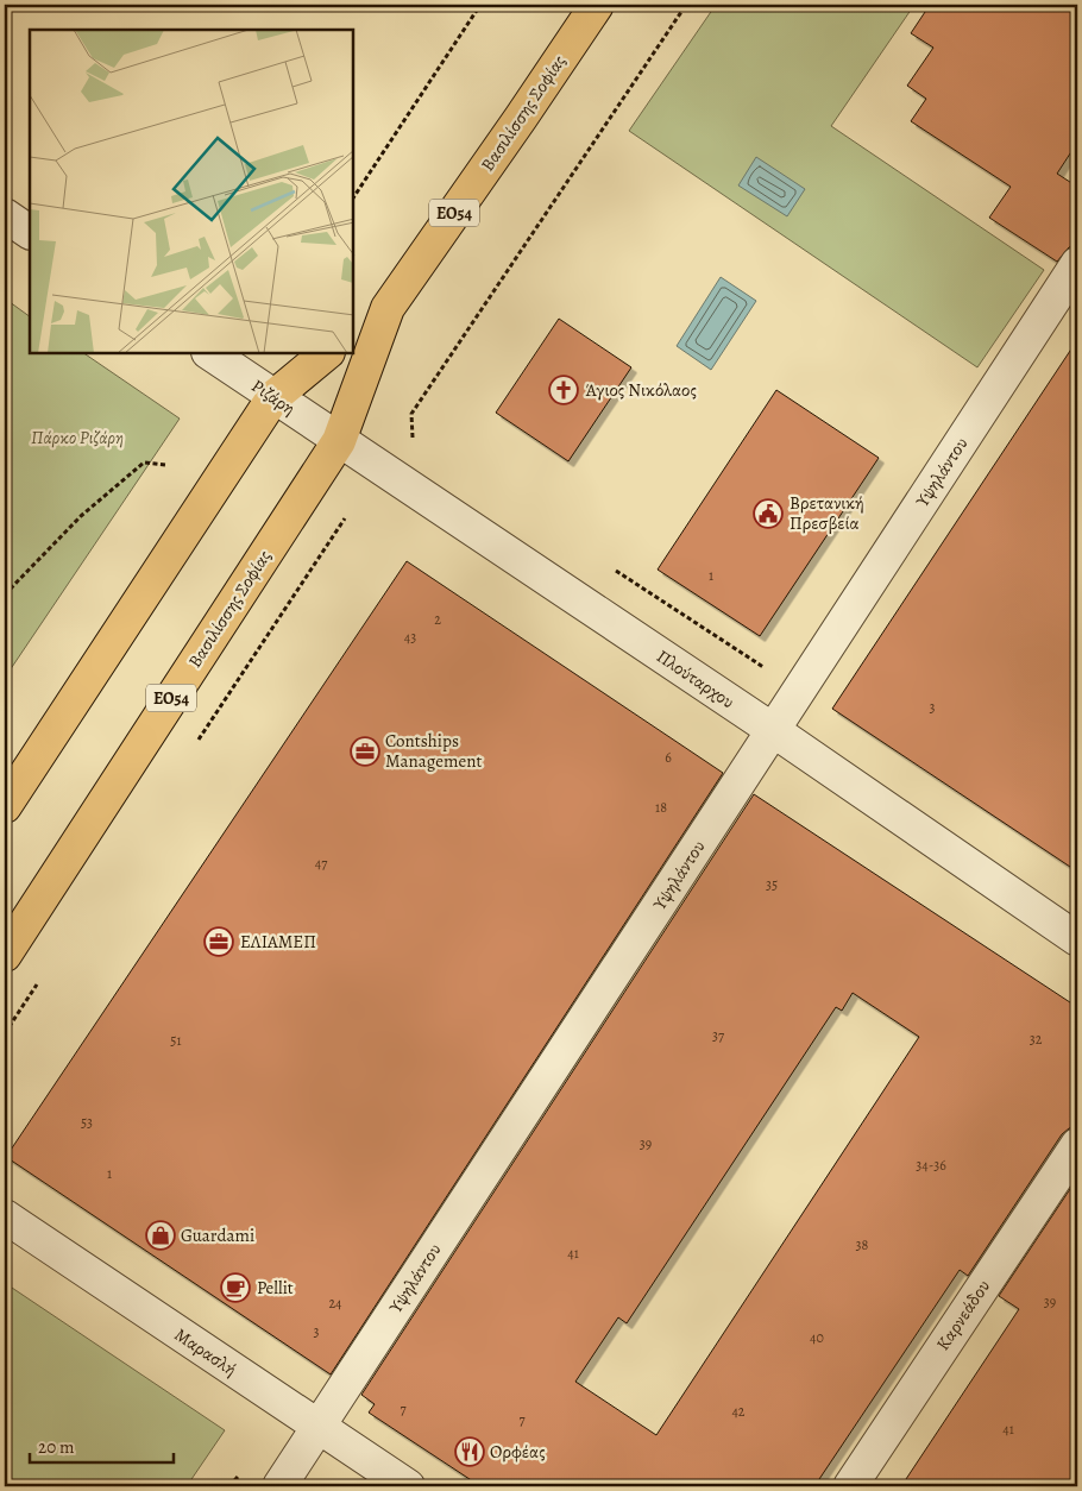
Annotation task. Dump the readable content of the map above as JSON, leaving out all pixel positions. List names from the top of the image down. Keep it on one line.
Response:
{"streets":{"main road":["Βασιλίσσης Σοφίας","ΕΟ54"],"street":["Ριζάρη","Υψηλάντου","Πλούταρχου","Καρνεάδου","Μαρασλή"]},"crossings":[["Βασιλίσσης Σοφίας","Πλούταρχου"],["Ριζάρη","Πλούταρχου"],["Υψηλάντου","Πλούταρχου"],["Υψηλάντου","Μαρασλή"]],"parks":["Πάρκο Ριζάρη"],"places":{"church":["Άγιος Νικόλαος"],"public building":["Βρετανική Πρεσβεία"],"office":["Contships Management","ΕΛΙΑΜΕΠ"],"shop":["Guardami"],"cafe":["Pellit"],"restaurant":["Ορφέας"]},"house_numbers":["1","2","43","3","6","18","47","35","37","32","51","53","39","34-36","1","38","41","39","24","3","40","7","42","7","41"],"scale_bar":"20 m"}
